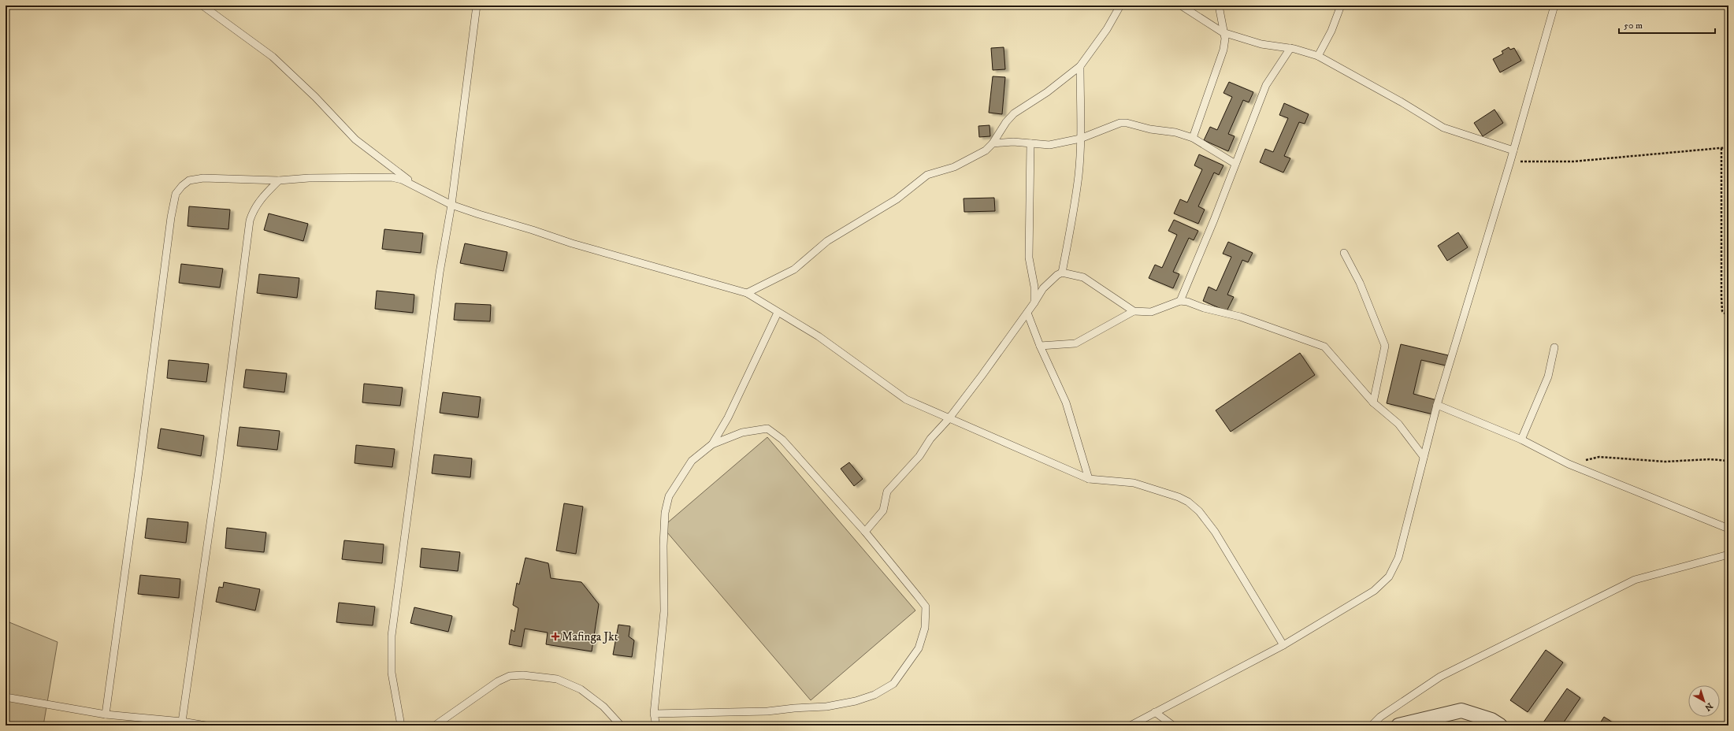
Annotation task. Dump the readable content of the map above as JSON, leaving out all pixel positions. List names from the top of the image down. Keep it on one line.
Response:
{"places":{"health":["Mafinga Jkt"]},"scale_bar":"50 m","north":"bottom right"}
